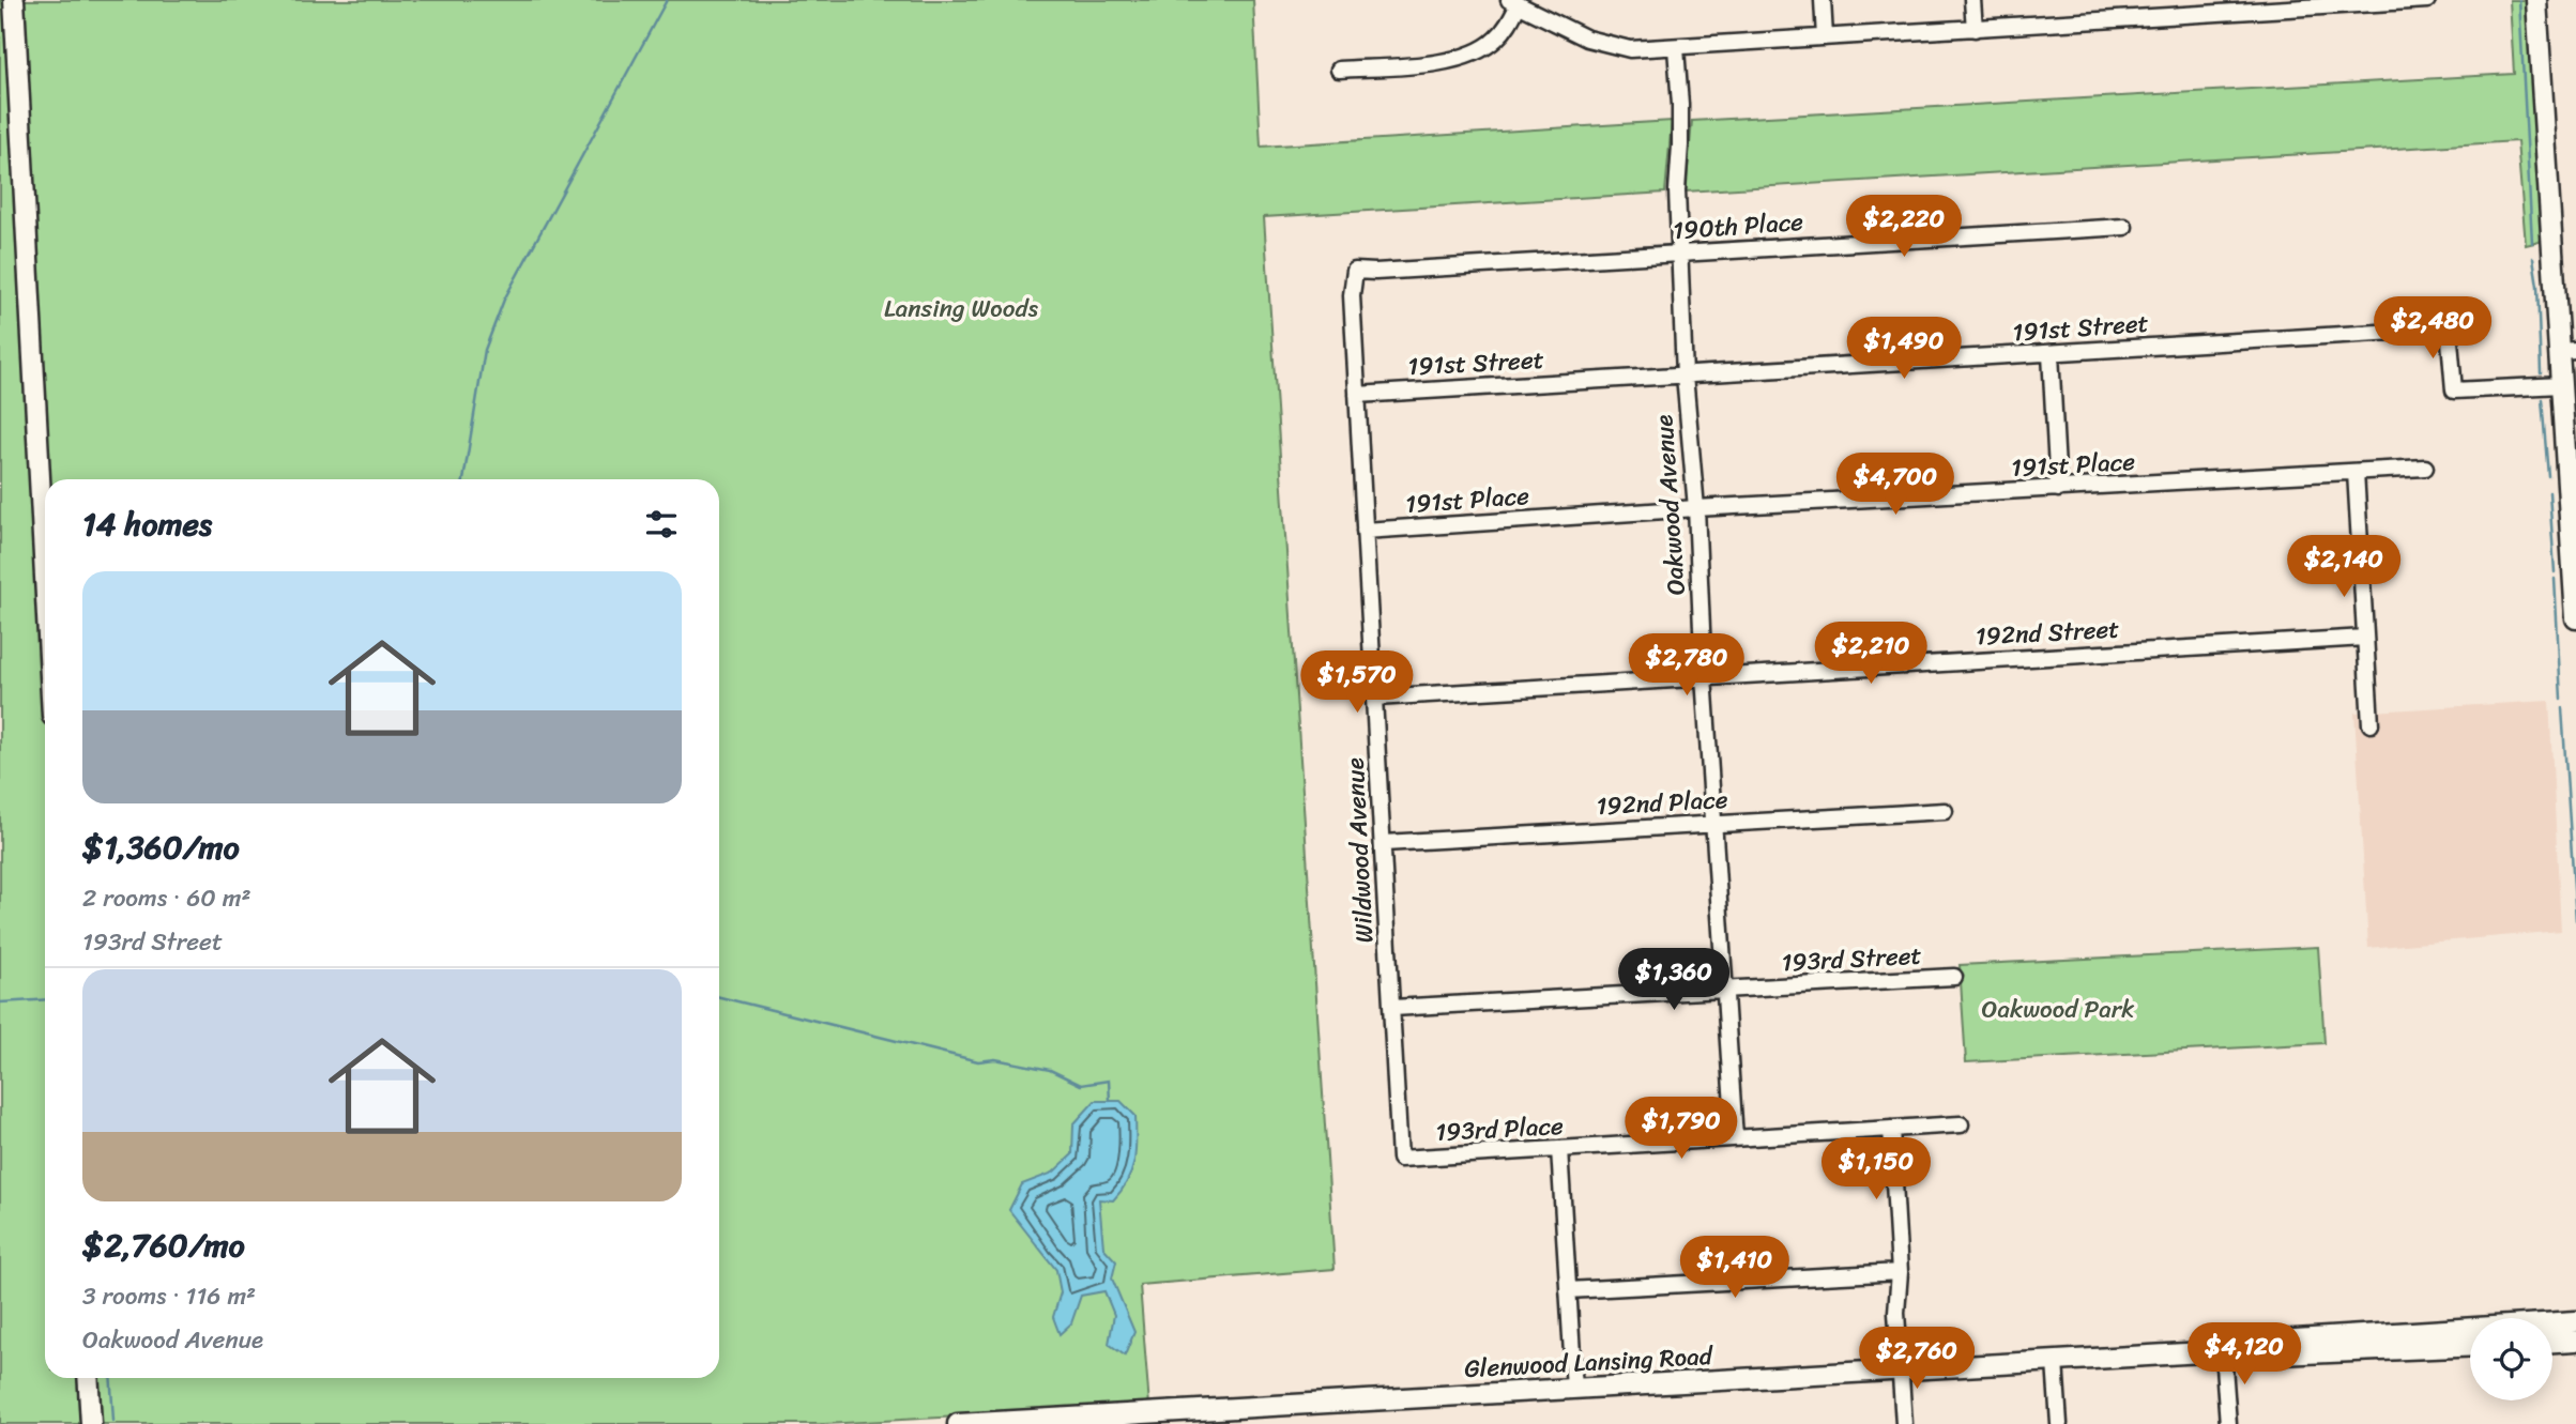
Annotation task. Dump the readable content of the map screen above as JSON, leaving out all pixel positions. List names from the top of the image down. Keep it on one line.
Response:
{"streets":{"main road":["Glenwood Lansing Road"],"street":["190th Place","191st Street","191st Place","Oakwood Avenue","192nd Street","192nd Place","Wildwood Avenue","193rd Street","193rd Place"]},"crossings":[["190th Place","Oakwood Avenue"],["190th Place","Wildwood Avenue"],["191st Street","Oakwood Avenue"],["191st Street","Wildwood Avenue"],["191st Place","Oakwood Avenue"],["191st Place","Wildwood Avenue"],["Oakwood Avenue","192nd Street"],["Oakwood Avenue","192nd Place"],["Oakwood Avenue","193rd Street"],["Oakwood Avenue","193rd Place"],["192nd Street","Wildwood Avenue"],["192nd Place","Wildwood Avenue"],["Wildwood Avenue","193rd Street"],["Wildwood Avenue","193rd Place"]],"parks":["Lansing Woods","Oakwood Park"],"page":{"price":["$2,220","$2,480","$1,490","$4,700","$2,140","$2,210","$2,780","$1,570","$1,360","$1,790","$1,150","$1,410","$4,120","$2,760"],"heading":"14 homes","list":[{"name":"$1,360/mo","note":"2 rooms · 60 m² · 193rd Street"},{"name":"$2,760/mo","note":"3 rooms · 116 m² · Oakwood Avenue"}]}}
